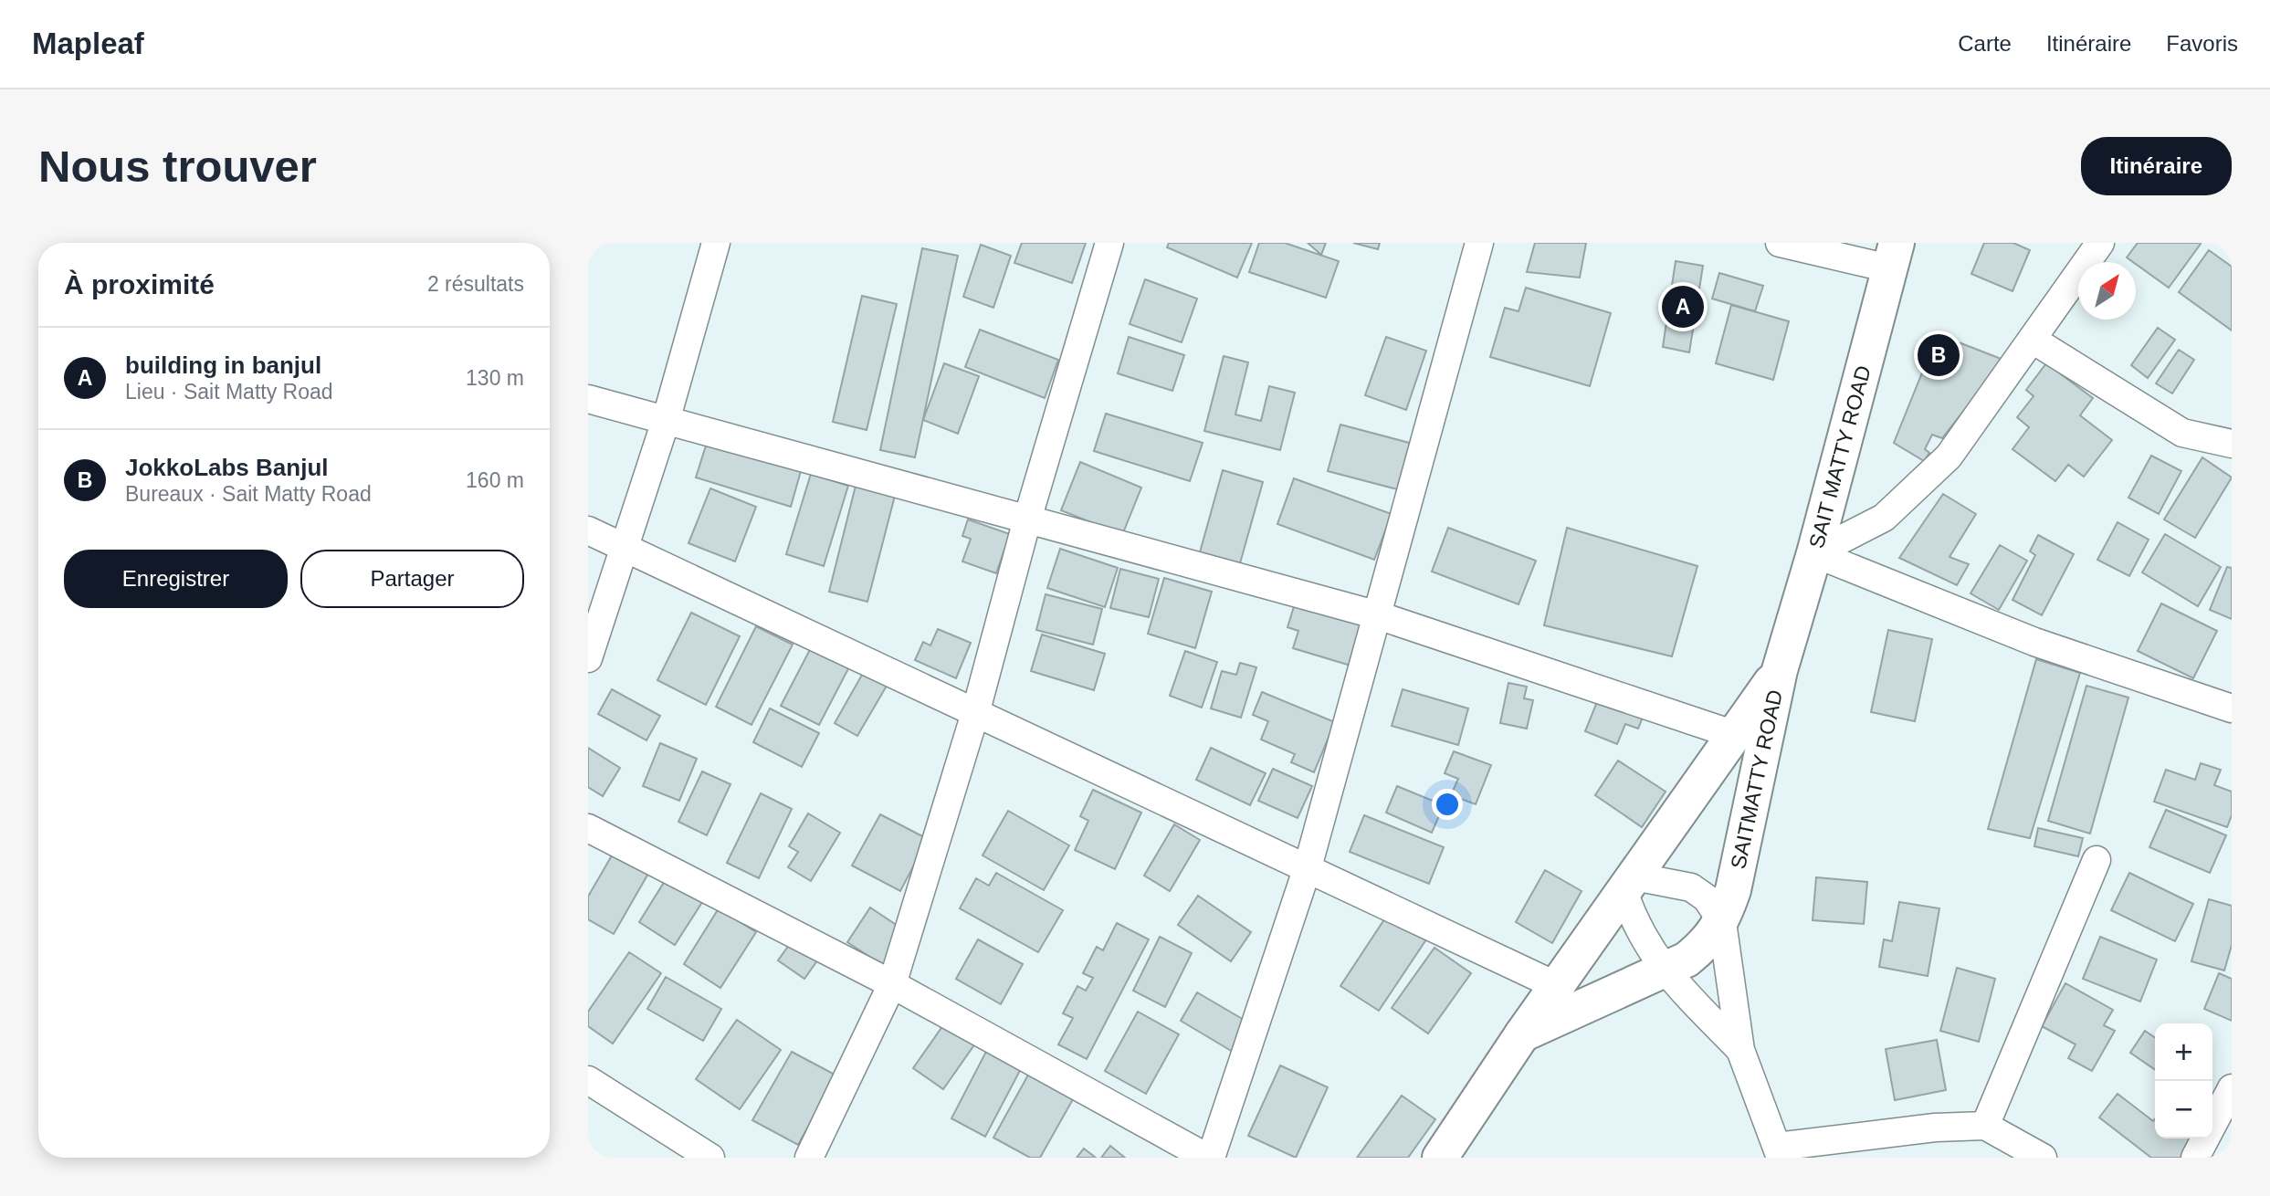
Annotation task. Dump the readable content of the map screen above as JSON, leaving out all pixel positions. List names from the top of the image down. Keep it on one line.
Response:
{"streets":{"street":["SAIT MATTY ROAD","SAITMATTY ROAD"]},"crossings":[["SAIT MATTY ROAD","SAITMATTY ROAD"]],"north":"top right","page":{"header":"Mapleaf","nav":["Carte","Itinéraire","Favoris"],"buttons":["Itinéraire",["Enregistrer","Partager"]],"title":"Nous trouver","heading":["À proximité","2 résultats"],"pins":["A","B"],"list":[{"mark":"A","name":"building in banjul","note":"Lieu · Sait Matty Road","value":"130 m"},{"mark":"B","name":"JokkoLabs Banjul","note":"Bureaux · Sait Matty Road","value":"160 m"}],"map_buttons":["+","−"]}}
